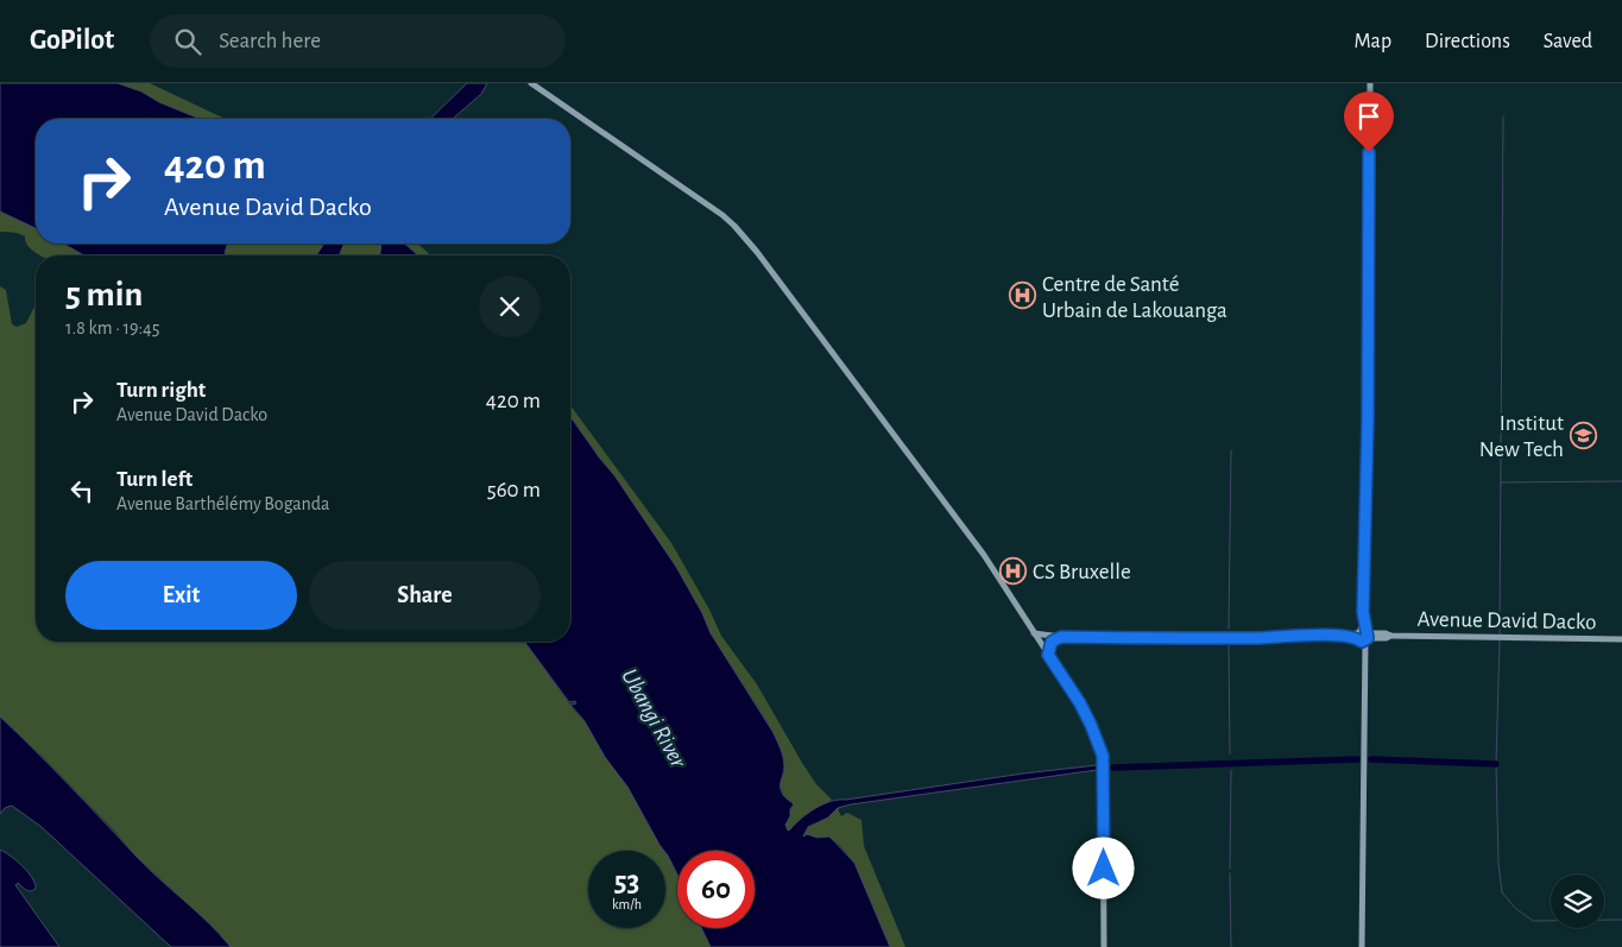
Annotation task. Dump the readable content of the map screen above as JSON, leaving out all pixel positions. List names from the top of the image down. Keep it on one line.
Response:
{"streets":{"main road":["Avenue David Dacko"]},"water":["Ubangi River"],"places":{"hospital":["Centre de Santé Urbain de Lakouanga","CS Bruxelle"],"school or university":["Institut New Tech"]},"page":{"header":"GoPilot","search":"Search here","nav":["Map","Directions","Saved"],"turn":["420 m","Avenue David Dacko"],"heading":["5 min","1.8 km · 19:45"],"list":[{"name":"Turn right","note":"Avenue David Dacko","value":"420 m"},{"name":"Turn left","note":"Avenue Barthélémy Boganda","value":"560 m"}],"buttons":["Exit","Share"],"speed":"53 km/h","limit":"60"}}
